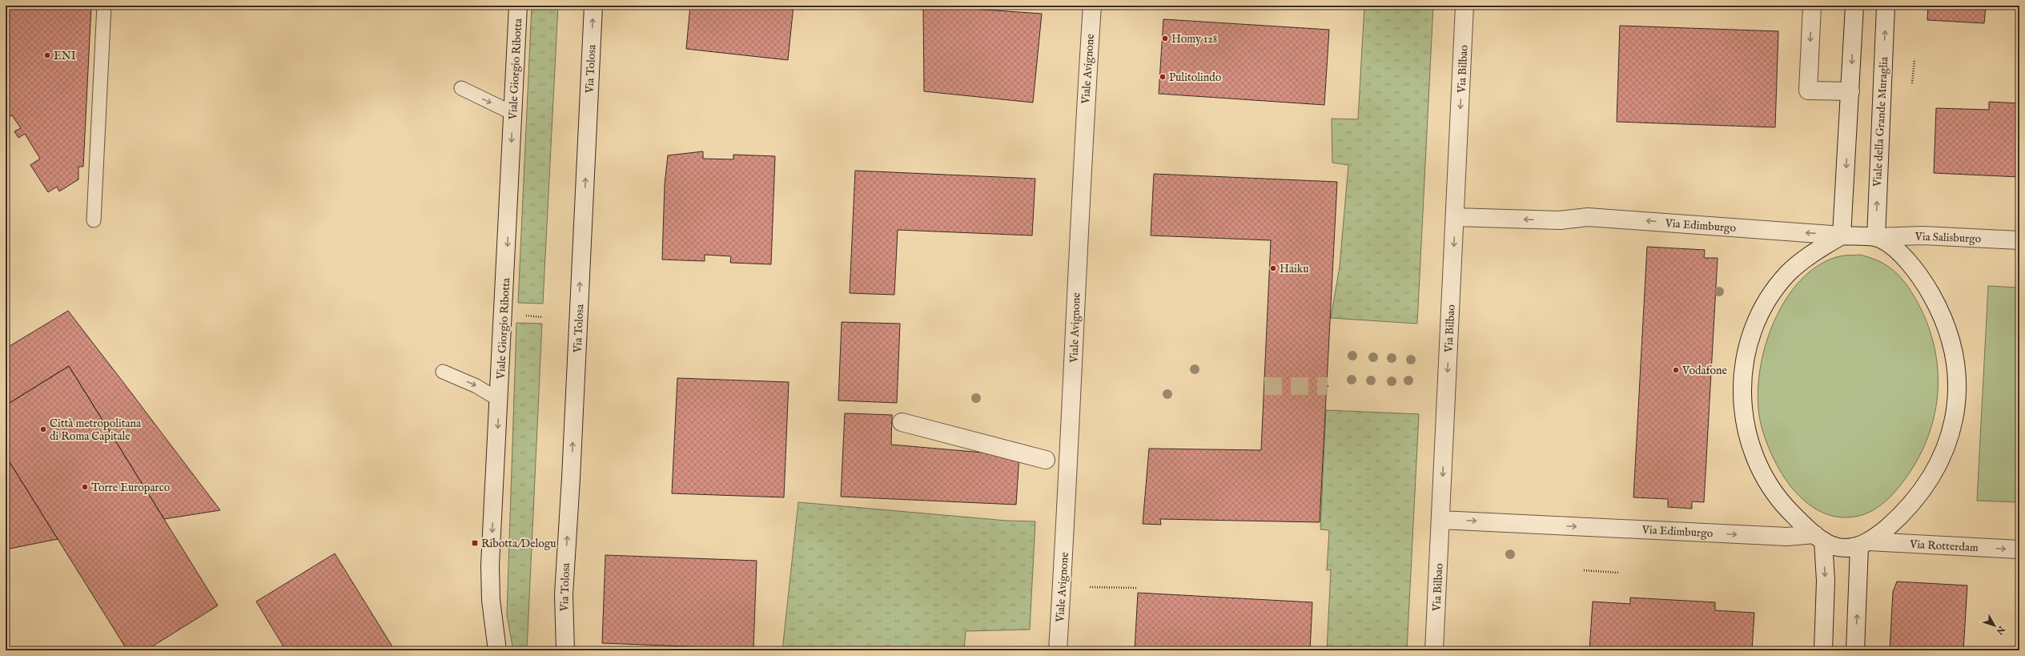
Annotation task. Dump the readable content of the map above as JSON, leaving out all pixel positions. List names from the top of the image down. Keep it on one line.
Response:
{"streets":{"street":["Viale Giorgio Ribotta","Via Tolosa","Viale Avignone","Via Bilbao","Viale della Grande Muraglia","Via Edimburgo","Via Salisburgo","Via Rotterdam"]},"crossings":[["Via Bilbao","Via Edimburgo"],["Viale della Grande Muraglia","Via Edimburgo"],["Viale della Grande Muraglia","Via Salisburgo"],["Via Edimburgo","Via Salisburgo"],["Via Edimburgo","Via Rotterdam"]],"one_way":["Viale Giorgio Ribotta","Via Tolosa","Via Bilbao","Via Rotterdam"],"places":{"other":["Homy 128","ENI","Pulitolindo","Haiku","Vodafone","Città metropolitana di Roma Capitale","Torre Europarco"],"transit":["Ribotta/Delogu"]},"north":"bottom right"}
